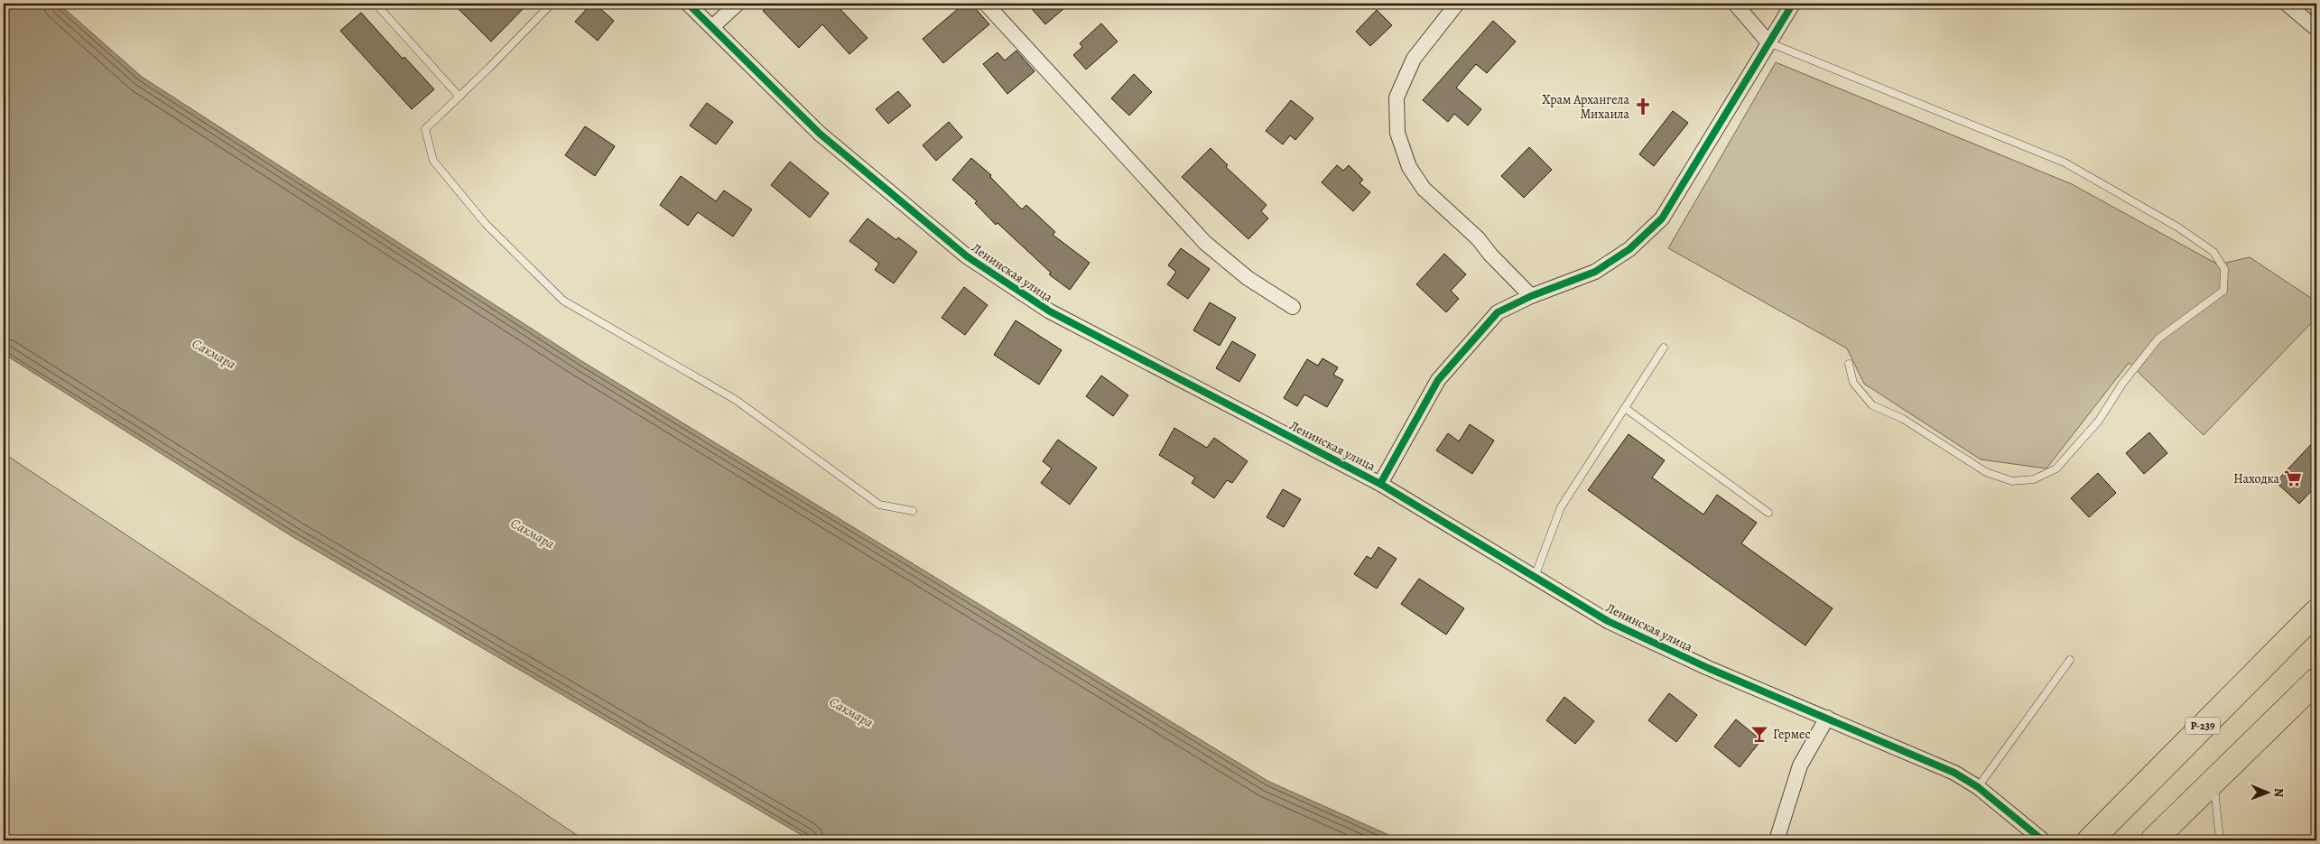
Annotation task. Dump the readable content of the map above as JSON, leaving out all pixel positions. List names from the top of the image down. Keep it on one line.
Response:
{"streets":{"highway":["Р-239"],"street":["Ленинская улица"]},"water":["Сакмара"],"places":{"church":["Храм Архангела Михаила"],"supermarket":["Находка"],"bar":["Гермес"]},"north":"right"}
